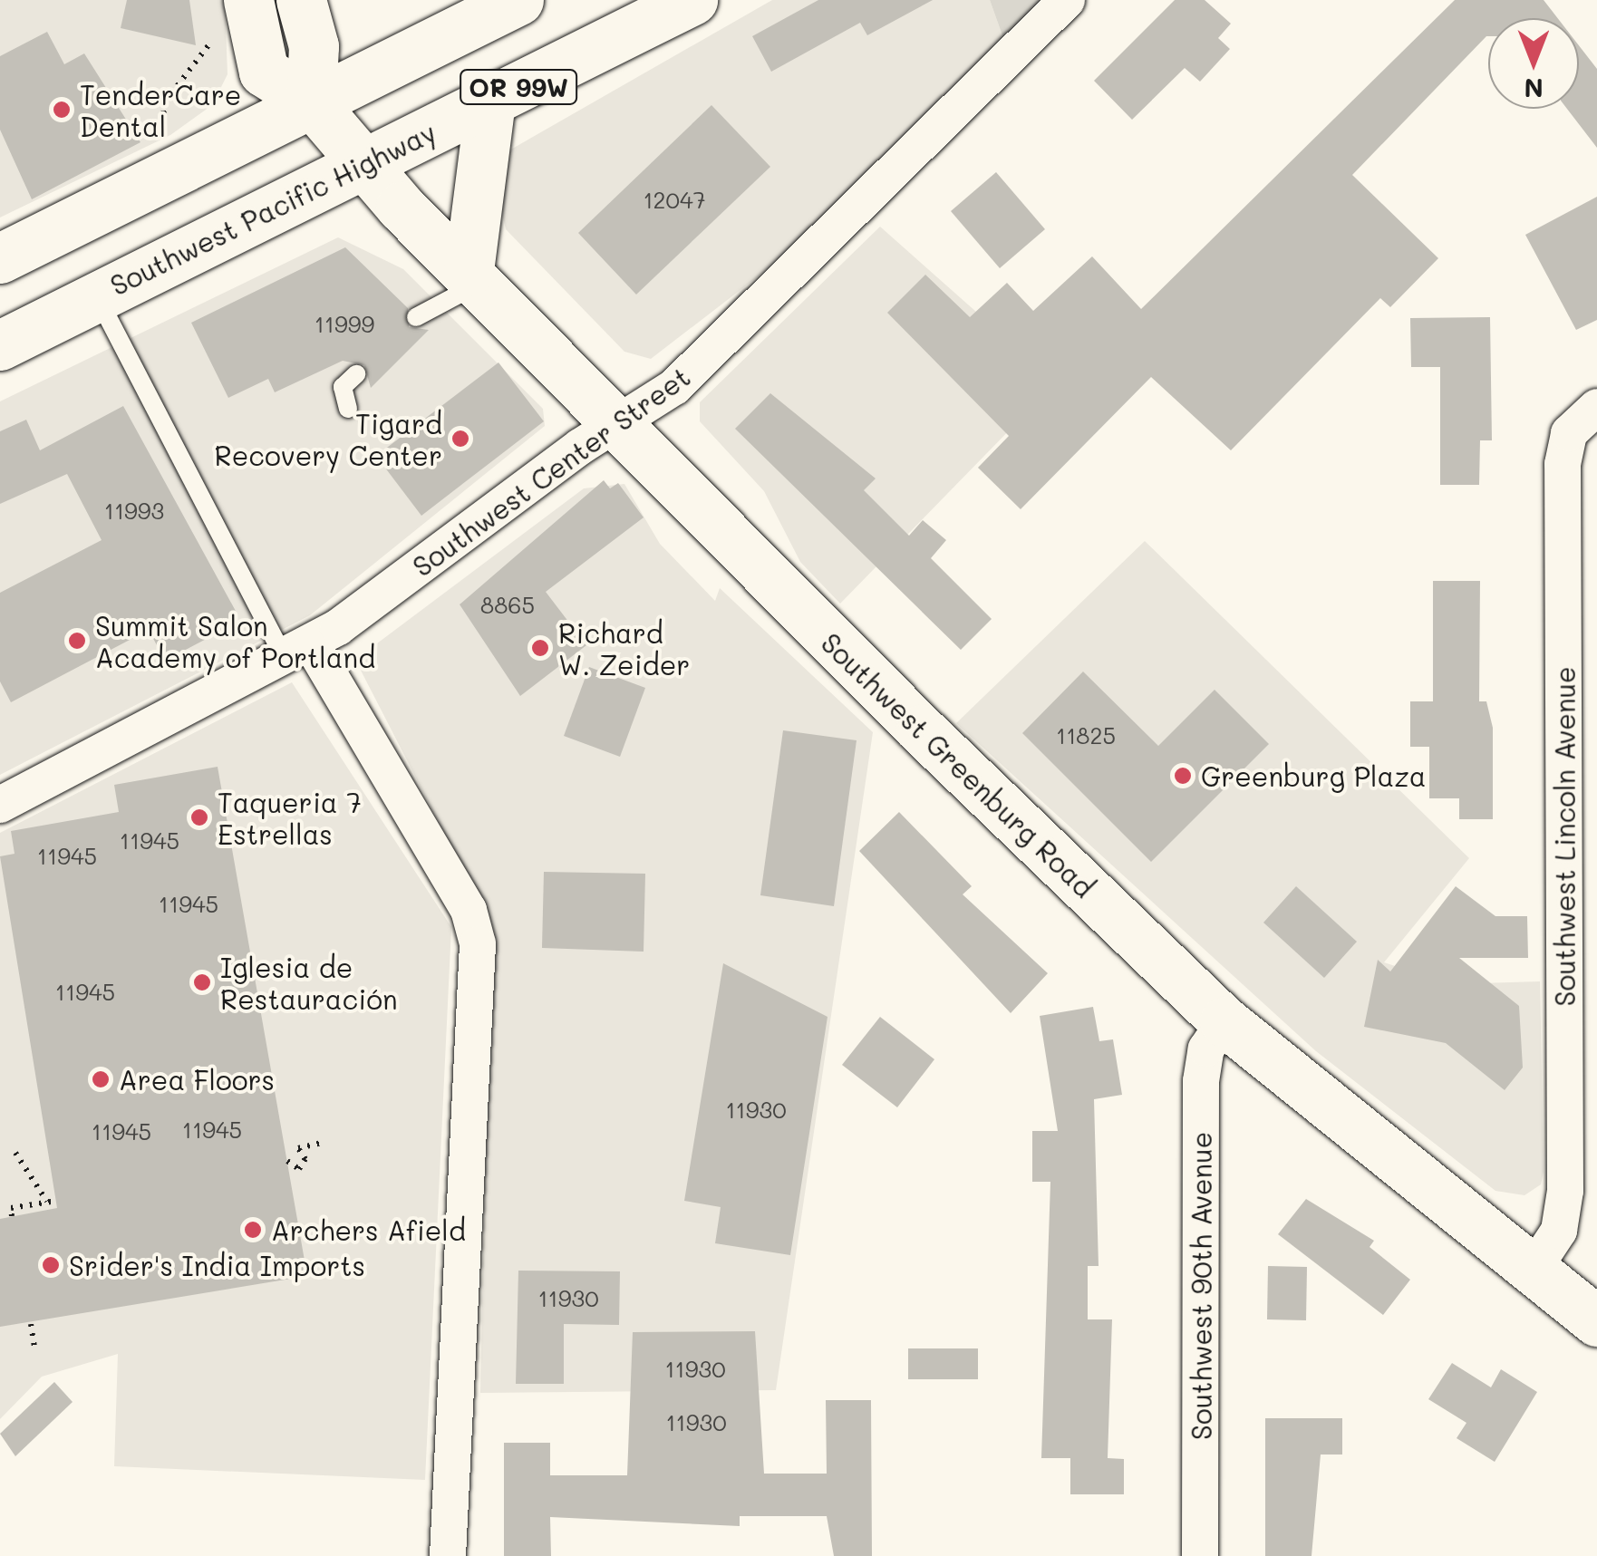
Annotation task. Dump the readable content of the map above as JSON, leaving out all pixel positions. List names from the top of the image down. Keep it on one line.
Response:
{"streets":{"main road":["OR 99W","Southwest Pacific Highway","Southwest Greenburg Road"],"street":["Southwest Center Street","Southwest Lincoln Avenue","Southwest 90th Avenue"]},"crossings":[["OR 99W","Southwest Greenburg Road"],["Southwest Pacific Highway","Southwest Greenburg Road"],["Southwest Center Street","Southwest Greenburg Road"],["Southwest Greenburg Road","Southwest Lincoln Avenue"],["Southwest Greenburg Road","Southwest 90th Avenue"]],"places":["TenderCare Dental","Tigard Recovery Center","Summit Salon Academy of Portland","Richard W. Zeider","Greenburg Plaza","Taqueria 7 Estrellas","Iglesia de Restauración","Area Floors","Archers Afield","Srider's India Imports"],"house_numbers":["12047","11999","11993","8865","11825","11945","11945","11945","11945","11930","11945","11945","11930","11930","11930"],"north":"bottom"}
